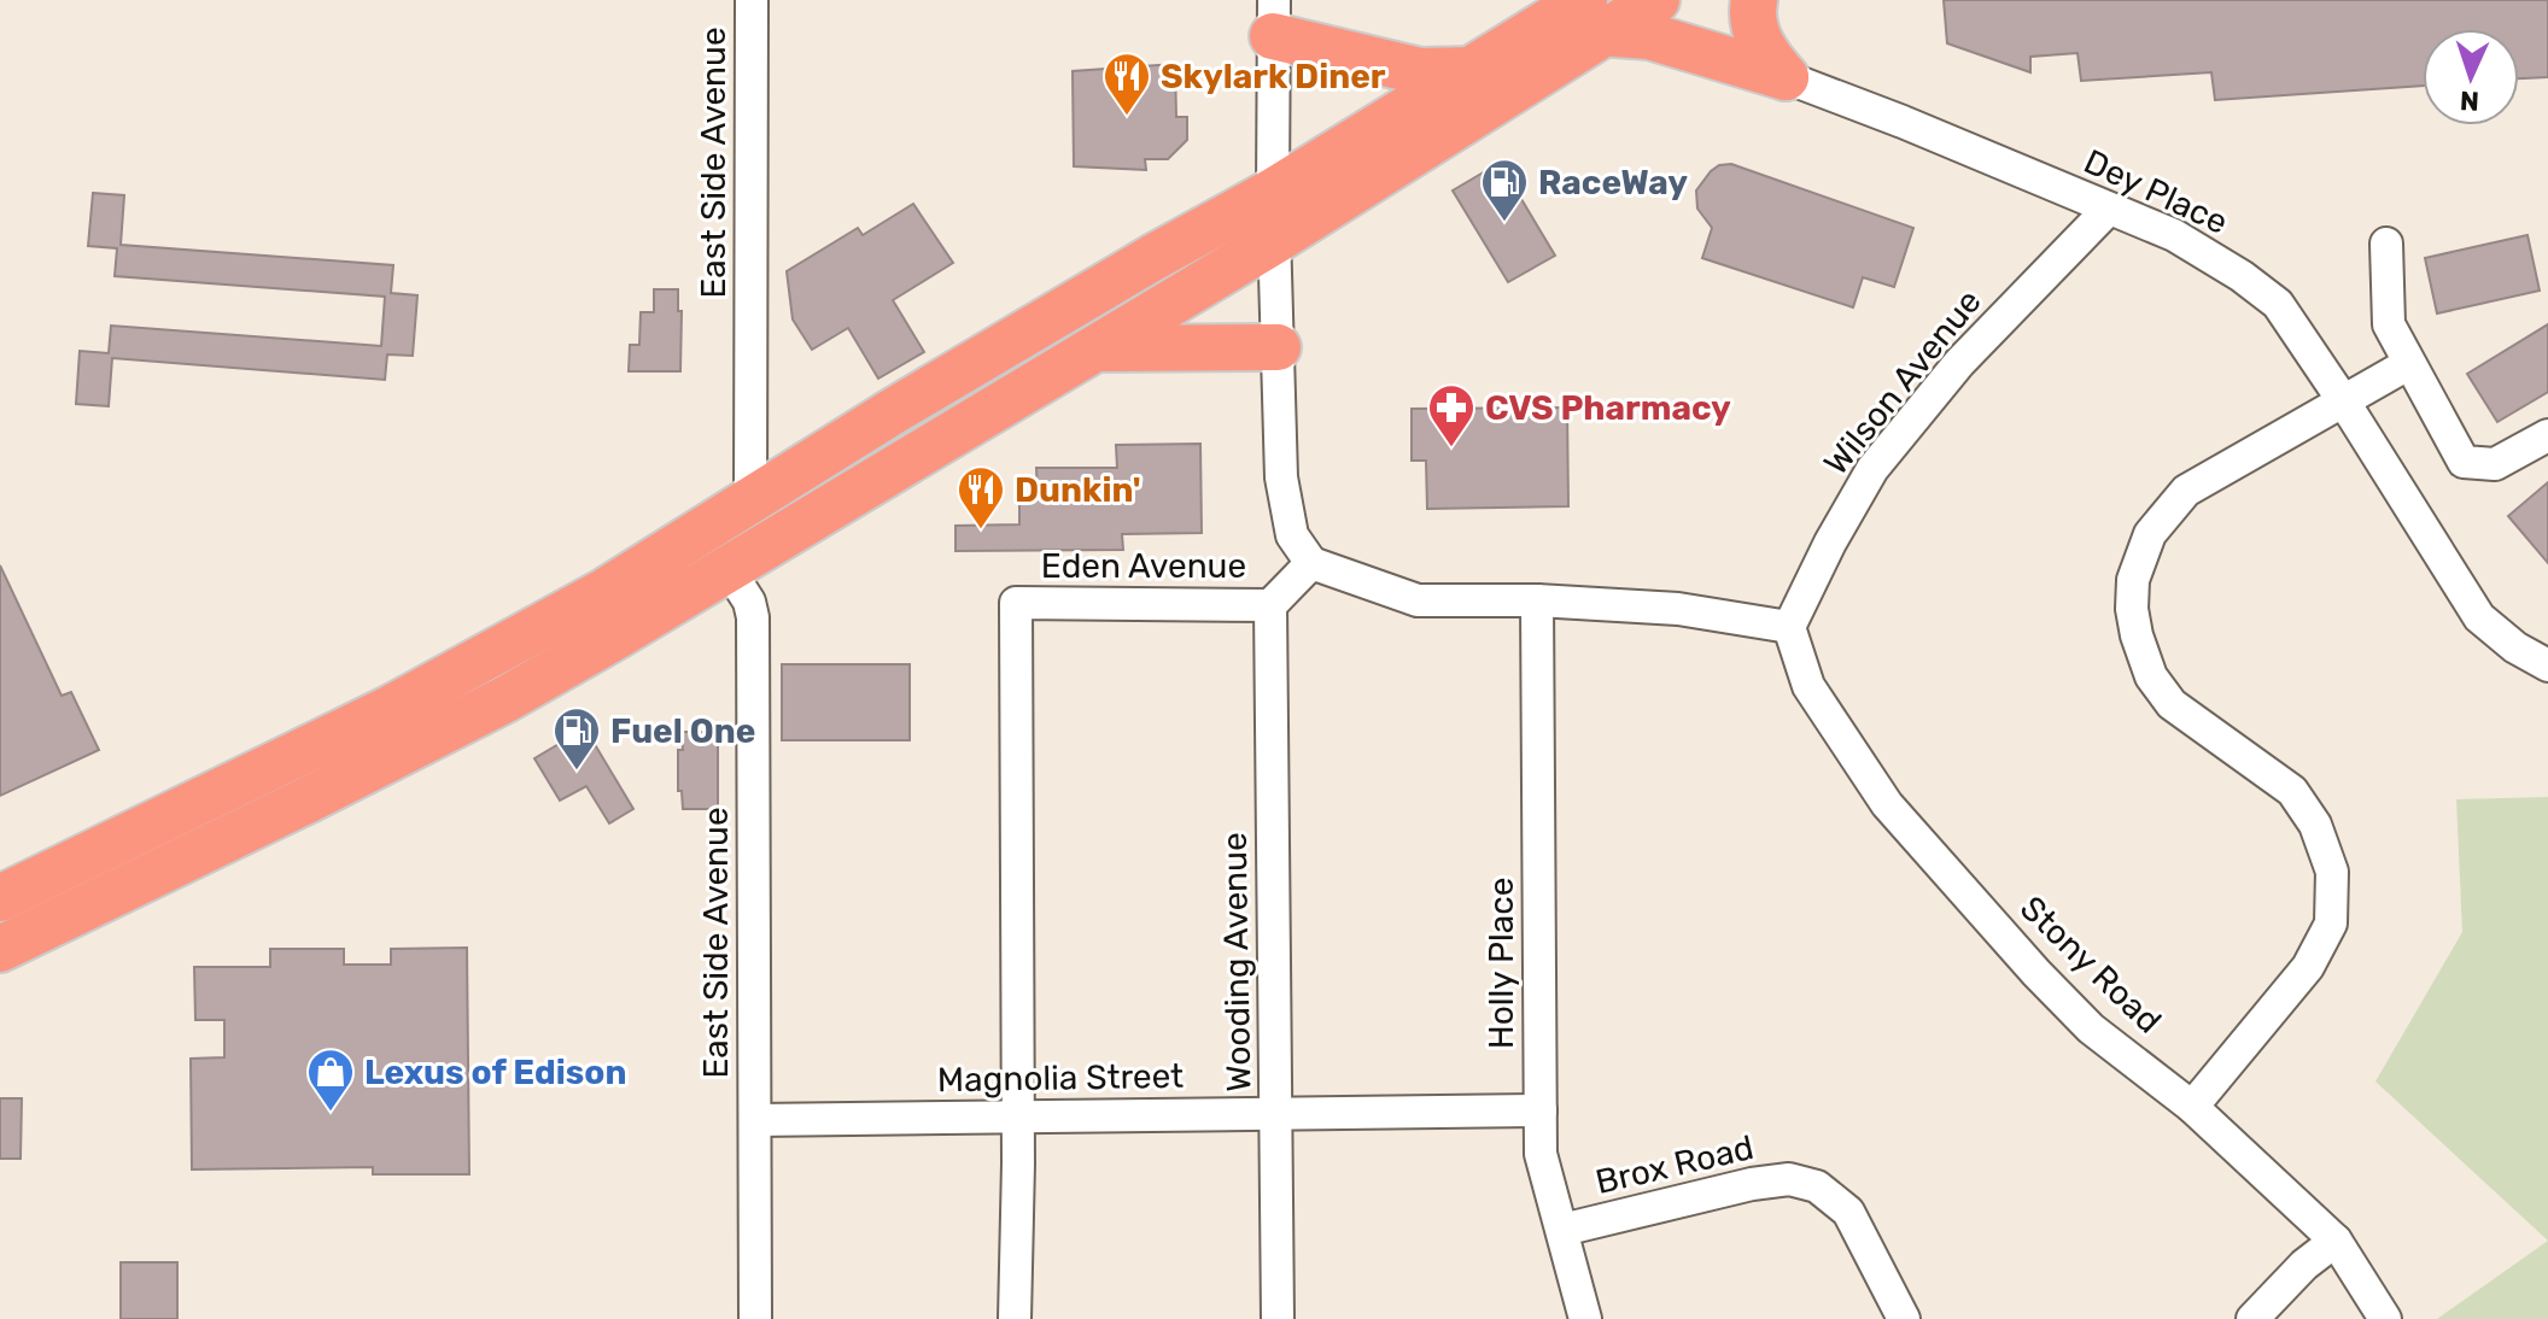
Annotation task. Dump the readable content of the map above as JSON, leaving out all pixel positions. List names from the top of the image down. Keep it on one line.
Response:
{"streets":{"street":["East Side Avenue","Dey Place","Wilson Avenue","Eden Avenue","Wooding Avenue","Holly Place","Stony Road","Magnolia Street","Brox Road"]},"crossings":[["East Side Avenue","Magnolia Street"],["Dey Place","Wilson Avenue"],["Wilson Avenue","Stony Road"],["Eden Avenue","Wooding Avenue"],["Eden Avenue","Magnolia Street"],["Wooding Avenue","Magnolia Street"],["Holly Place","Magnolia Street"],["Holly Place","Brox Road"]],"places":{"restaurant":["Skylark Diner","Dunkin'"],"fuel station":["RaceWay","Fuel One"],"pharmacy":["CVS Pharmacy"],"shop":["Lexus of Edison"]},"north":"bottom"}
